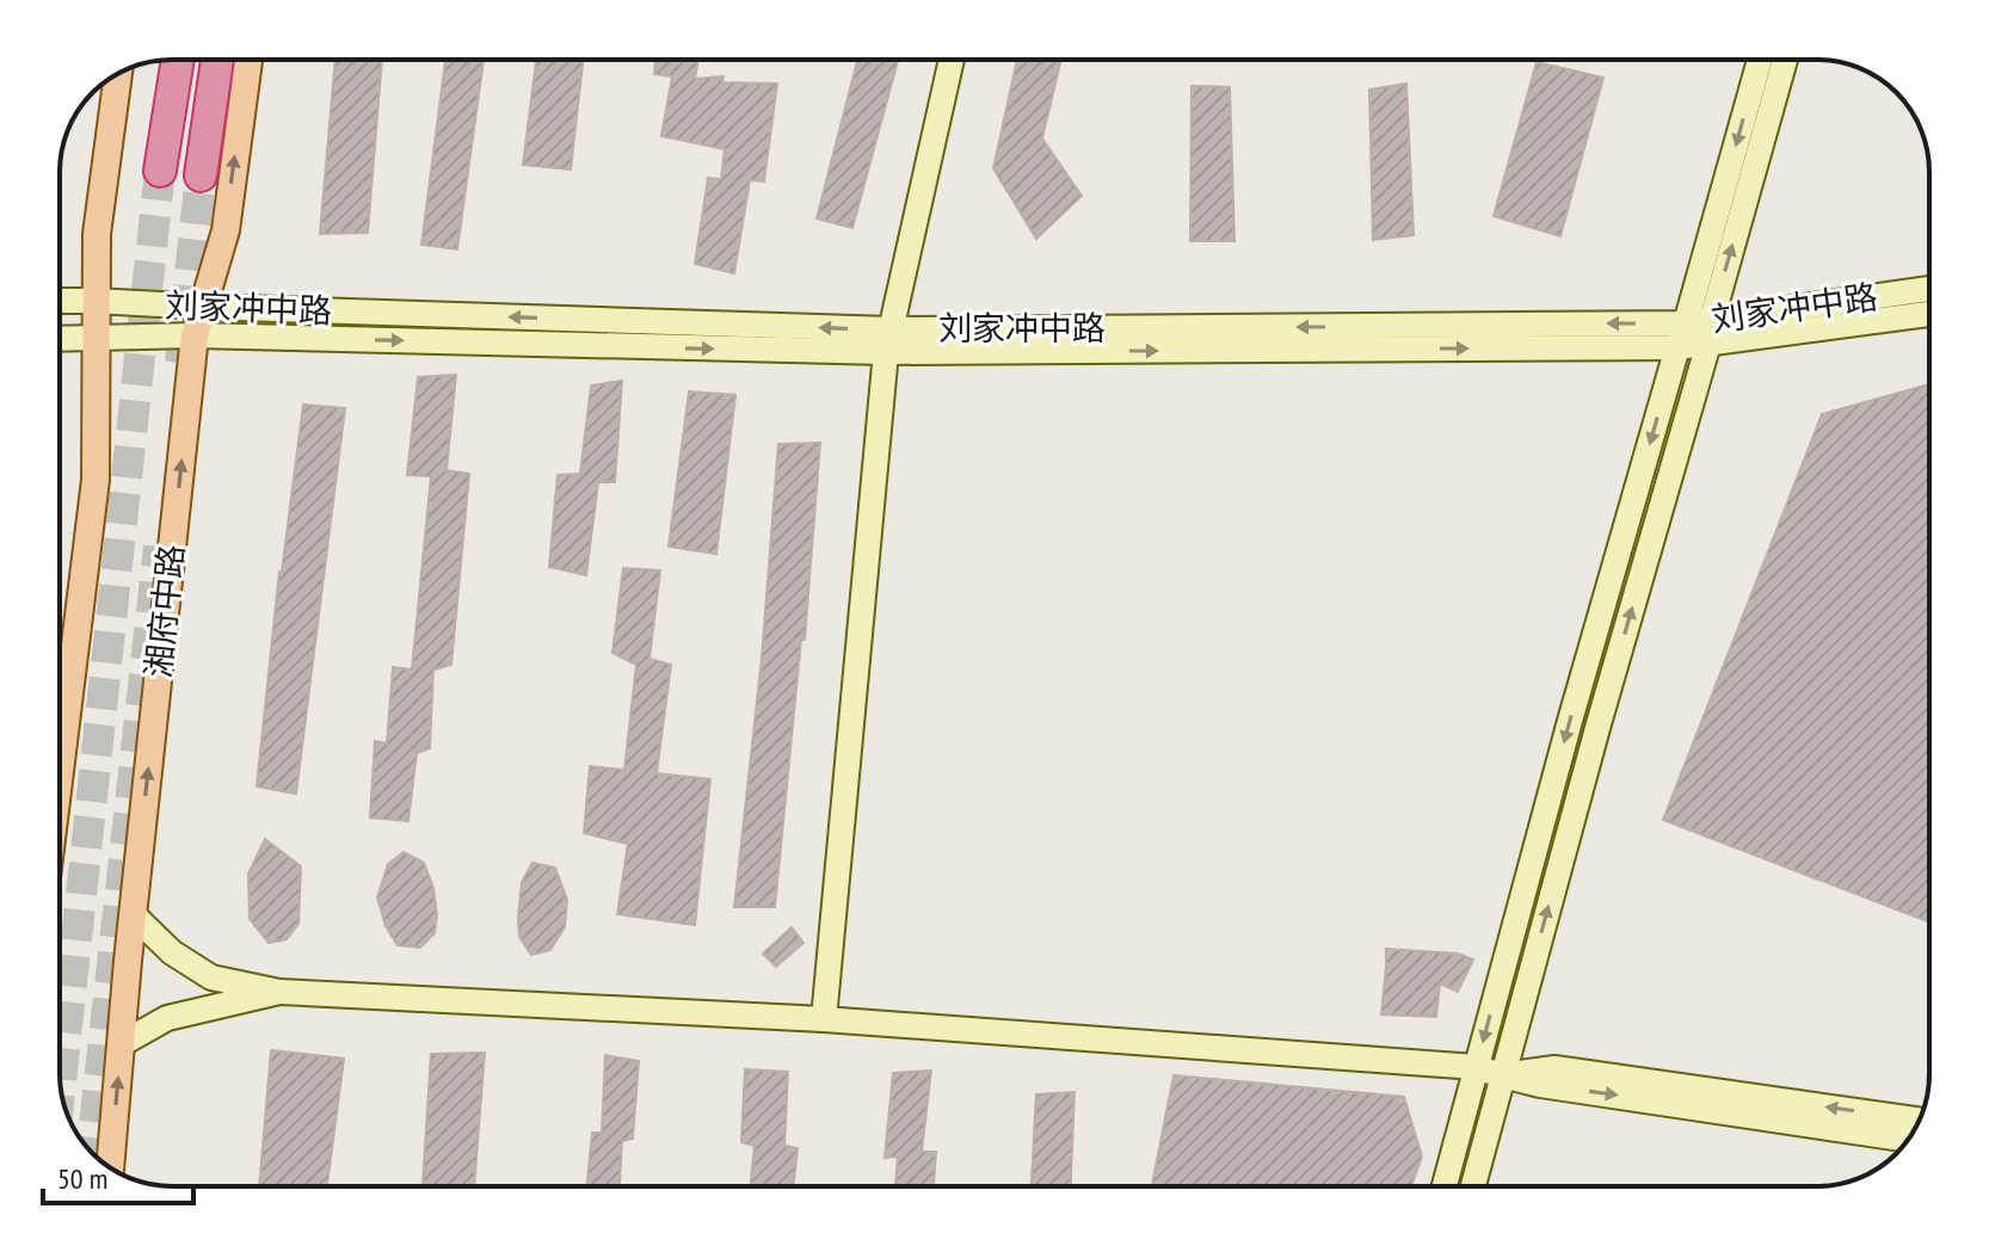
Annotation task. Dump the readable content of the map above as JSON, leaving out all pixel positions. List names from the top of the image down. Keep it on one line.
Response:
{"streets":{"main road":["刘家冲中路","湘府中路"]},"crossings":[["刘家冲中路","湘府中路"]],"scale_bar":"50 m"}
